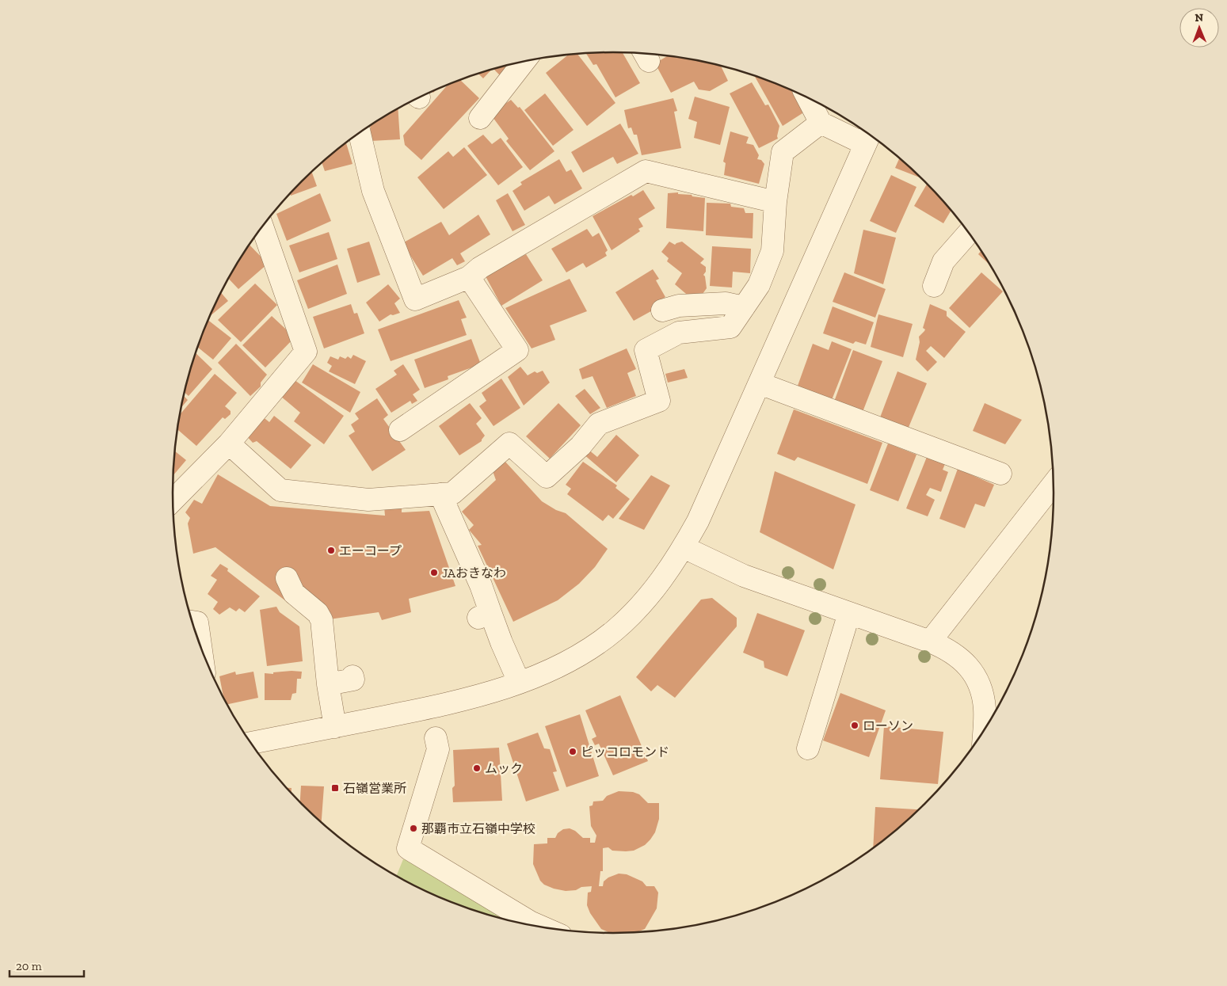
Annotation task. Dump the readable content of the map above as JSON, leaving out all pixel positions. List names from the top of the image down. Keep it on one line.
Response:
{"places":{"other":["エーコープ","JAおきなわ","ローソン","ピッコロモンド","ムック","那覇市立石嶺中学校"],"transit":["石嶺営業所"]},"scale_bar":"20 m","north":"top"}
